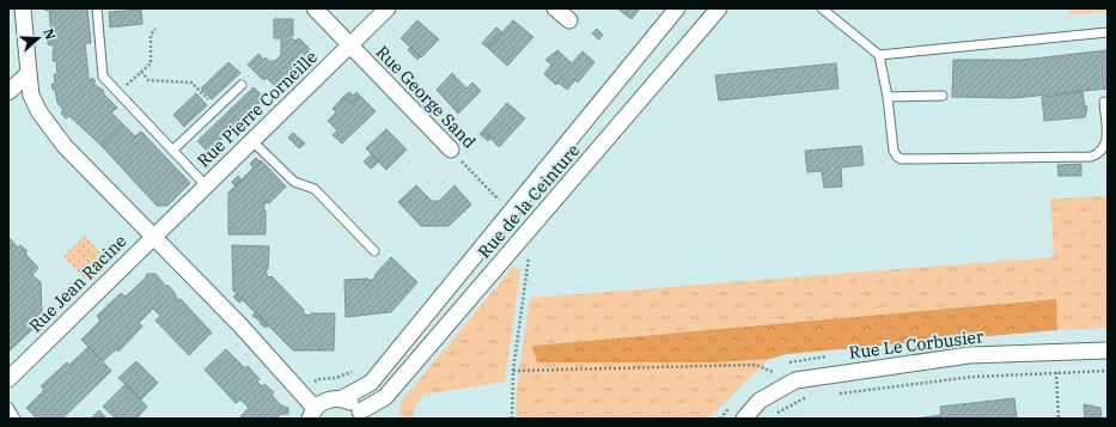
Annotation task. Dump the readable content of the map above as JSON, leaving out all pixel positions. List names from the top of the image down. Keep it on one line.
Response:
{"streets":{"street":["Rue George Sand","Rue Pierre Corneille","Rue de la Ceinture","Rue Jean Racine","Rue Le Corbusier"]},"crossings":[["Rue George Sand","Rue Pierre Corneille"],["Rue George Sand","Rue de la Ceinture"],["Rue Pierre Corneille","Rue Jean Racine"]],"north":"right"}
